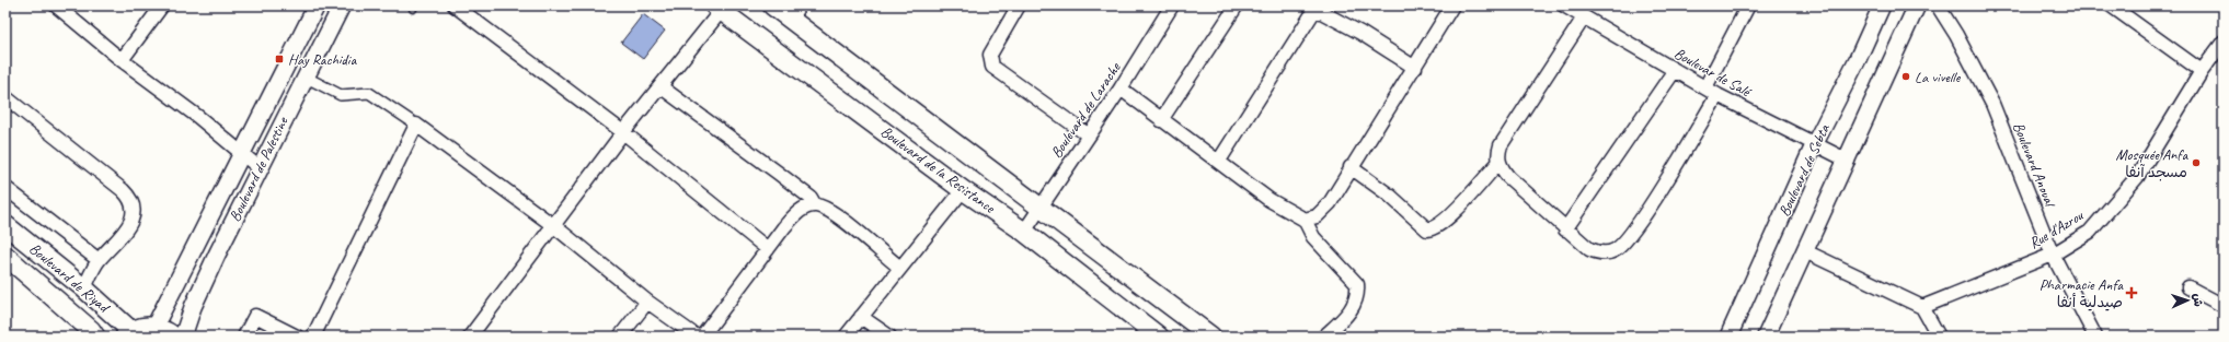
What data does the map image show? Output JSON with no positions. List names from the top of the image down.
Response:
{
  "streets": {
    "main road": ["Boulevard de la Resistance", "Boulevard de Riyad"],
    "street": [
      "Boulevar de Salé",
      "Boulevard de Larache",
      "Boulevard Anoual",
      "Boulevard de Palestine",
      "Boulevard de Sebta",
      "Rue d'Azrou"
    ]
  },
  "crossings": [
    ["Boulevar de Salé", "Boulevard de Sebta"],
    ["Boulevard de Larache", "Boulevard de la Resistance"],
    ["Boulevard Anoual", "Rue d'Azrou"]
  ],
  "places": {
    "transit": ["Hay Rachidia"],
    "other": ["La vivelle", "Mosquée Anfa مسجد آنفا"],
    "health": ["Pharmacie Anfa صيدلية أنفا"]
  },
  "north": "right"
}
